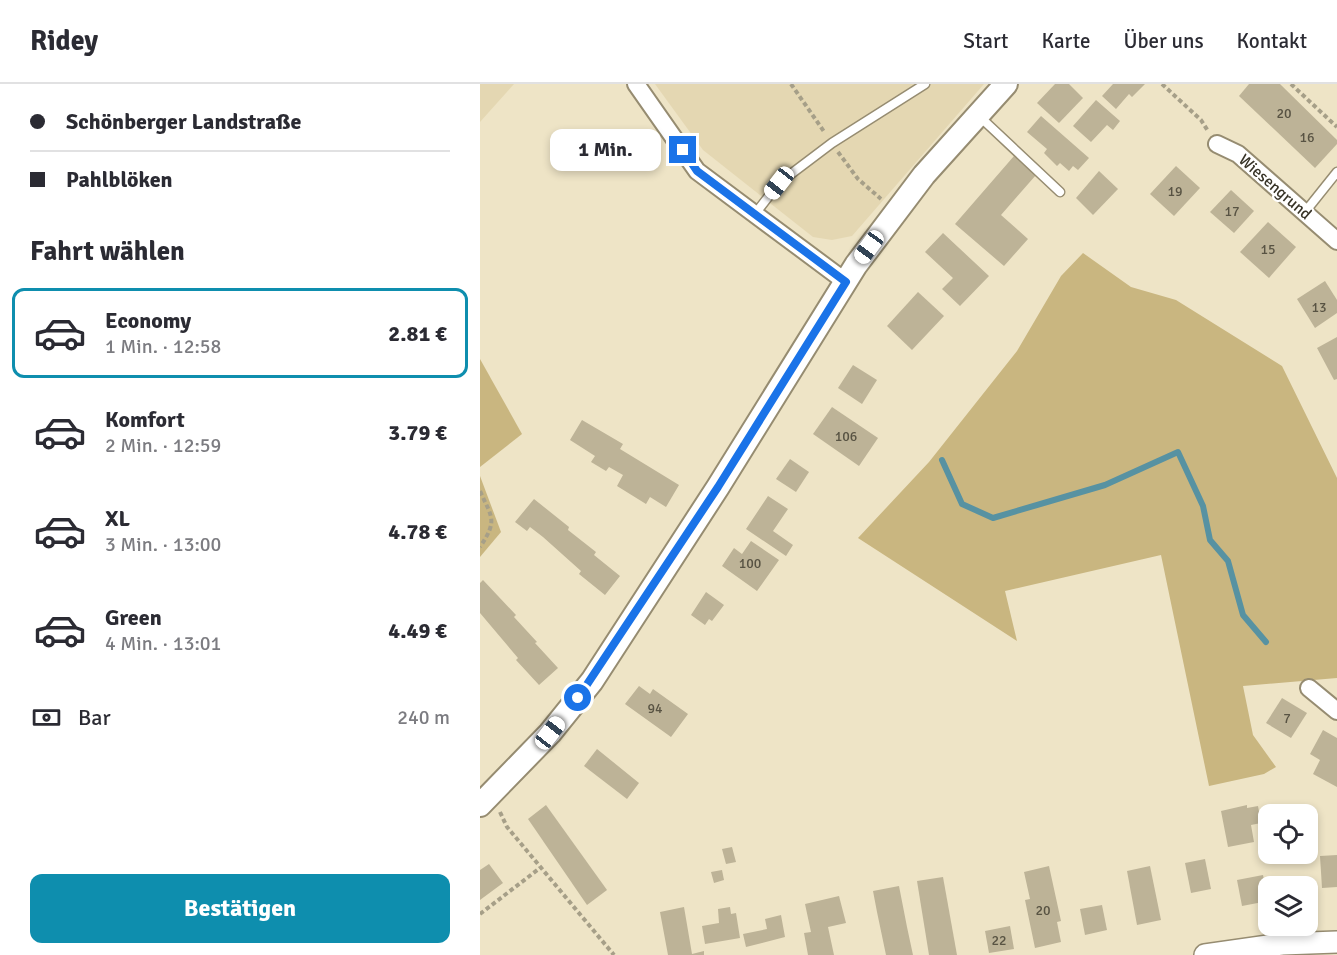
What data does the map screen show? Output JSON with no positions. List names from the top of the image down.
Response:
{
  "streets": {
    "street": ["Wiesengrund"]
  },
  "house_numbers": [
    "20",
    "16",
    "19",
    "17",
    "15",
    "13",
    "106",
    "100",
    "94",
    "7",
    "20",
    "22"
  ],
  "page": {
    "header": "Ridey",
    "nav": [
      "Start",
      "Karte",
      "Über uns",
      "Kontakt"
    ],
    "banner": ["Schönberger Landstraße", "Pahlblöken"],
    "bubble": "1 Min.",
    "heading": "Fahrt wählen",
    "list": [
      {
        "name": "Economy",
        "note": "1 Min. · 12:58",
        "value": "2.81 €"
      },
      {
        "name": "Komfort",
        "note": "2 Min. · 12:59",
        "value": "3.79 €"
      },
      {
        "name": "XL",
        "note": "3 Min. · 13:00",
        "value": "4.78 €"
      },
      {
        "name": "Green",
        "note": "4 Min. · 13:01",
        "value": "4.49 €"
      }
    ],
    "pay": ["Bar", "240 m"],
    "buttons": "Bestätigen"
  }
}
